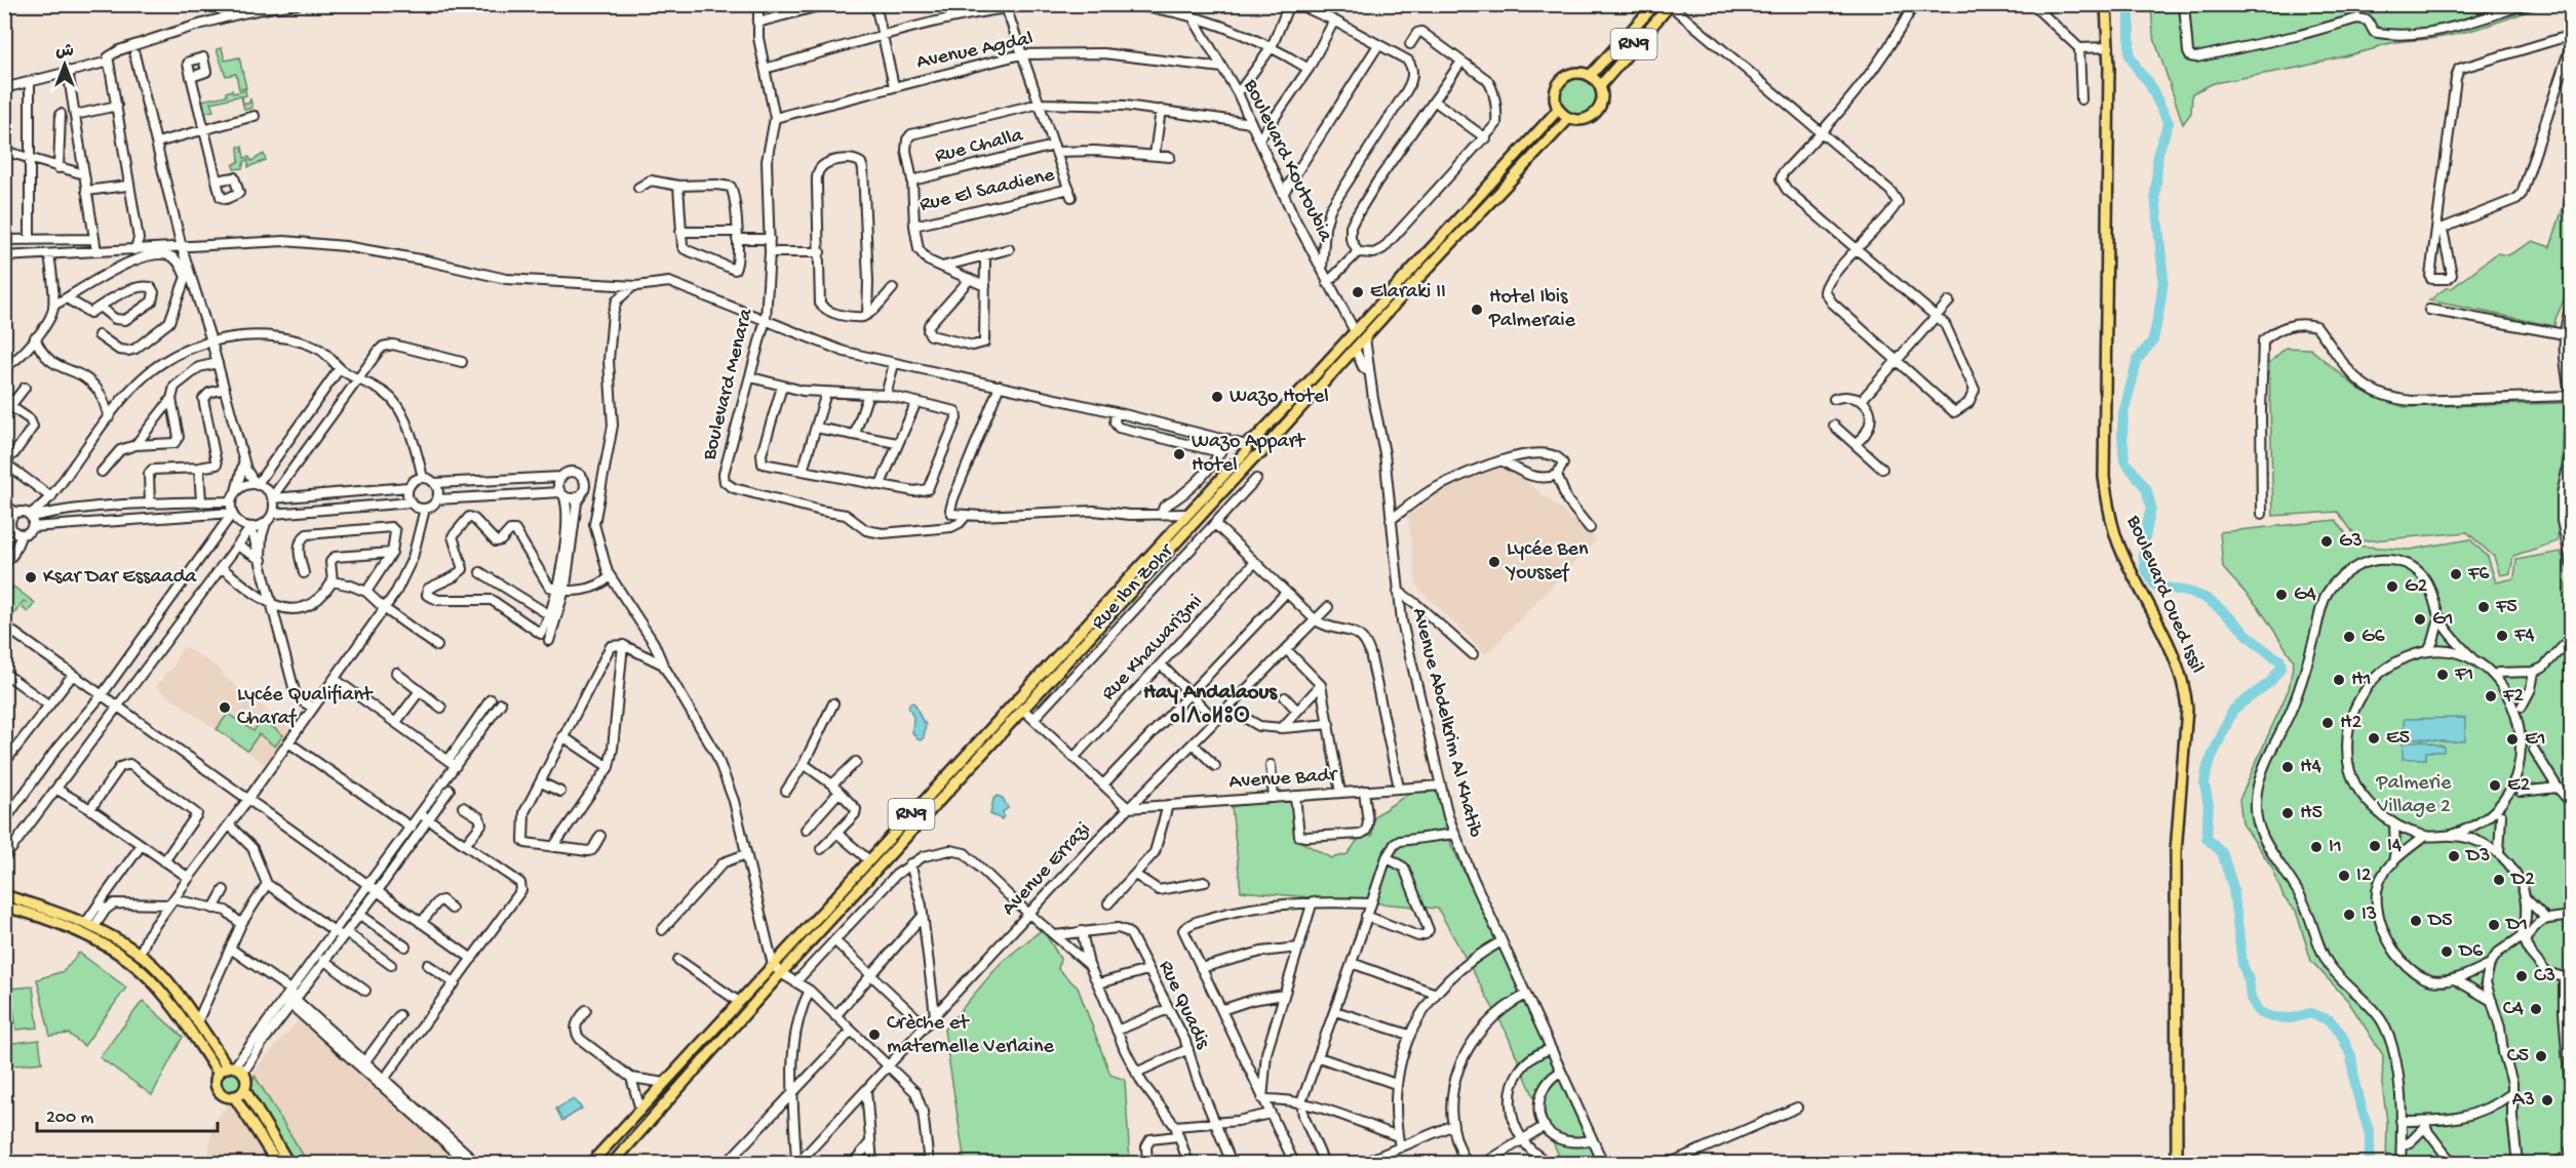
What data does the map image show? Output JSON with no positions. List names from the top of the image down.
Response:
{
  "streets": {
    "main road": ["RN9", "Boulevard Oued Issil"],
    "street": [
      "Avenue Agdal",
      "Rue Challa",
      "Boulevard Koutoubia",
      "Rue El Saadiene",
      "Boulevard Menara",
      "Rue Ibn Zohr",
      "Rue Khawarizmi",
      "Avenue Abdelkrim Al Khatib",
      "Avenue Badr",
      "Avenue Errazi",
      "Rue Quadis"
    ]
  },
  "crossings": [
    ["RN9", "Boulevard Koutoubia"],
    ["Avenue Agdal", "Boulevard Koutoubia"],
    ["Avenue Agdal", "Boulevard Menara"],
    ["Rue Challa", "Rue El Saadiene"],
    ["Avenue Abdelkrim Al Khatib", "Avenue Badr"],
    ["Avenue Badr", "Avenue Errazi"]
  ],
  "districts": ["Hay Andalaous ⴰⵏⴷⴰⵍⵓⵙ"],
  "parks": ["Palmerie Village 2"],
  "places": [
    "Elaraki II",
    "Hotel Ibis Palmeraie",
    "Wazo Hotel",
    "Wazo Appart Hotel",
    "G3",
    "Lycée Ben Youssef",
    "F6",
    "Ksar Dar Essaada",
    "G2",
    "G4",
    "F5",
    "G1",
    "F4",
    "G6",
    "F1",
    "H1",
    "F2",
    "Lycée Qualifiant Charaf",
    "H2",
    "E5",
    "E1",
    "H4",
    "E2",
    "H5",
    "I4",
    "I1",
    "D3",
    "I2",
    "D2",
    "I3",
    "D5",
    "D1",
    "D6",
    "C3",
    "C4",
    "Crèche et maternelle Verlaine",
    "C5",
    "A3"
  ],
  "scale_bar": "200 m",
  "north": "top"
}
